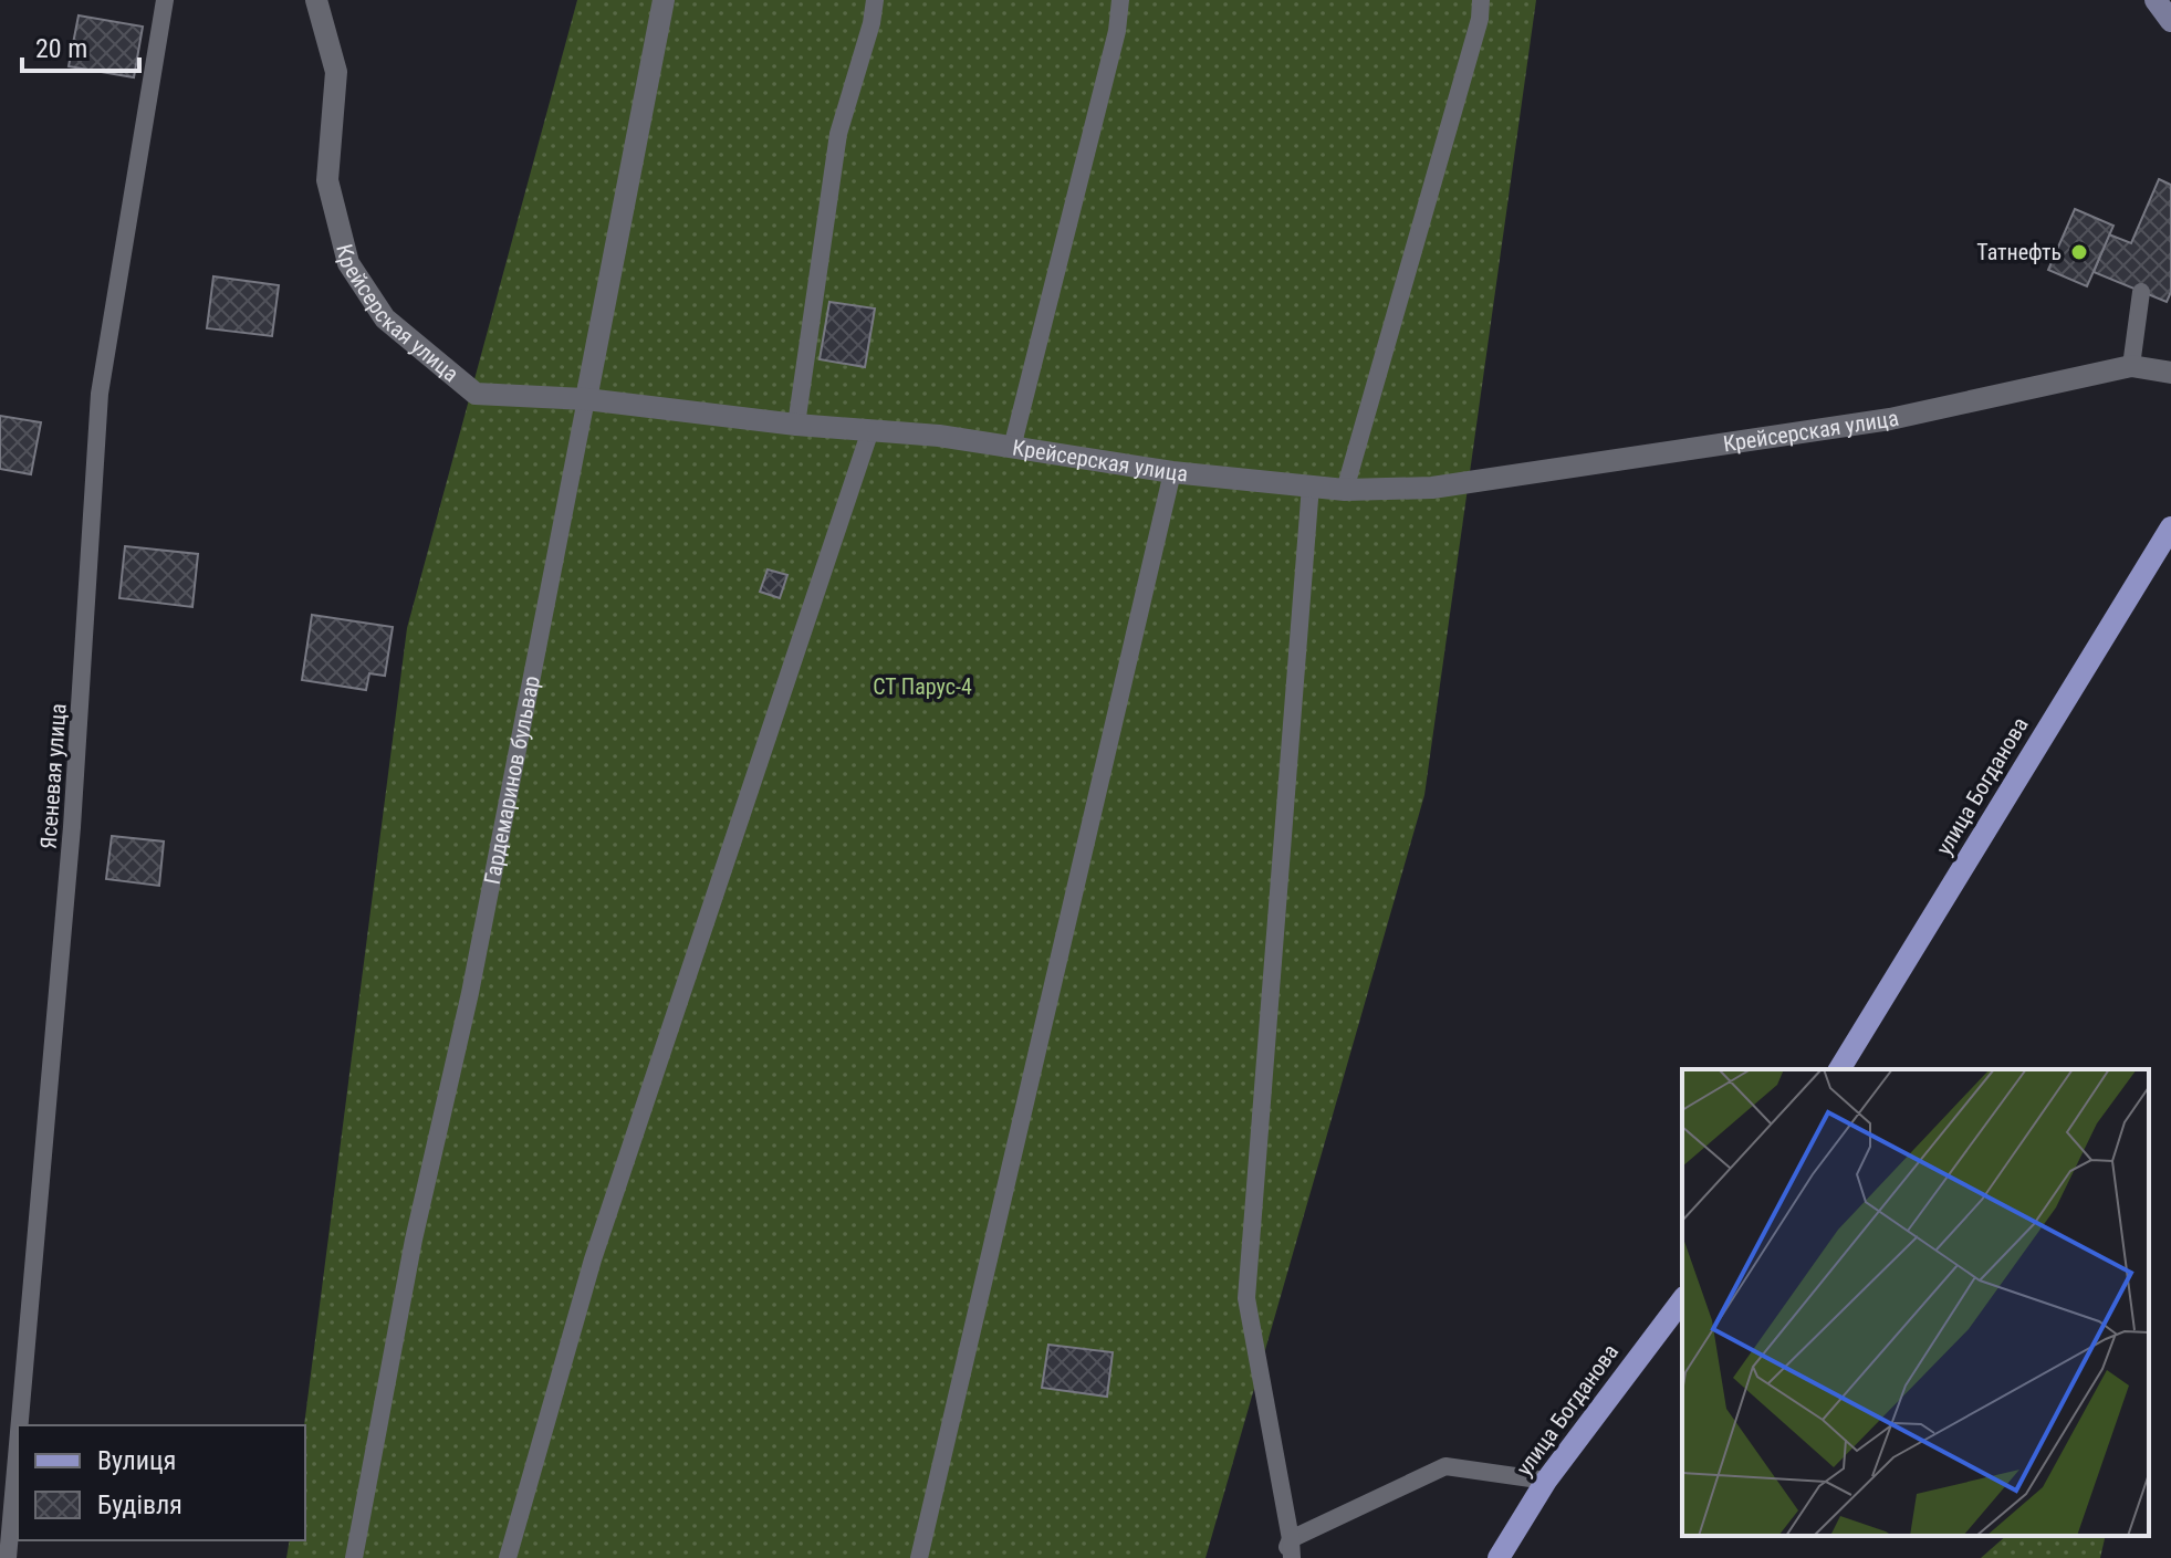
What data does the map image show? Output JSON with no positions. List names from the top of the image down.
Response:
{
  "streets": {
    "main road": ["улица Богданова"],
    "street": ["Крейсерская улица", "Гардемаринов бульвар"],
    "lane": ["Ясеневая улица"]
  },
  "crossings": [
    ["Крейсерская улица", "Гардемаринов бульвар"]
  ],
  "parks": ["СТ Парус-4"],
  "places": ["Татнефть"],
  "legend": ["Вулиця", "Будівля"],
  "scale_bar": "20 m"
}
